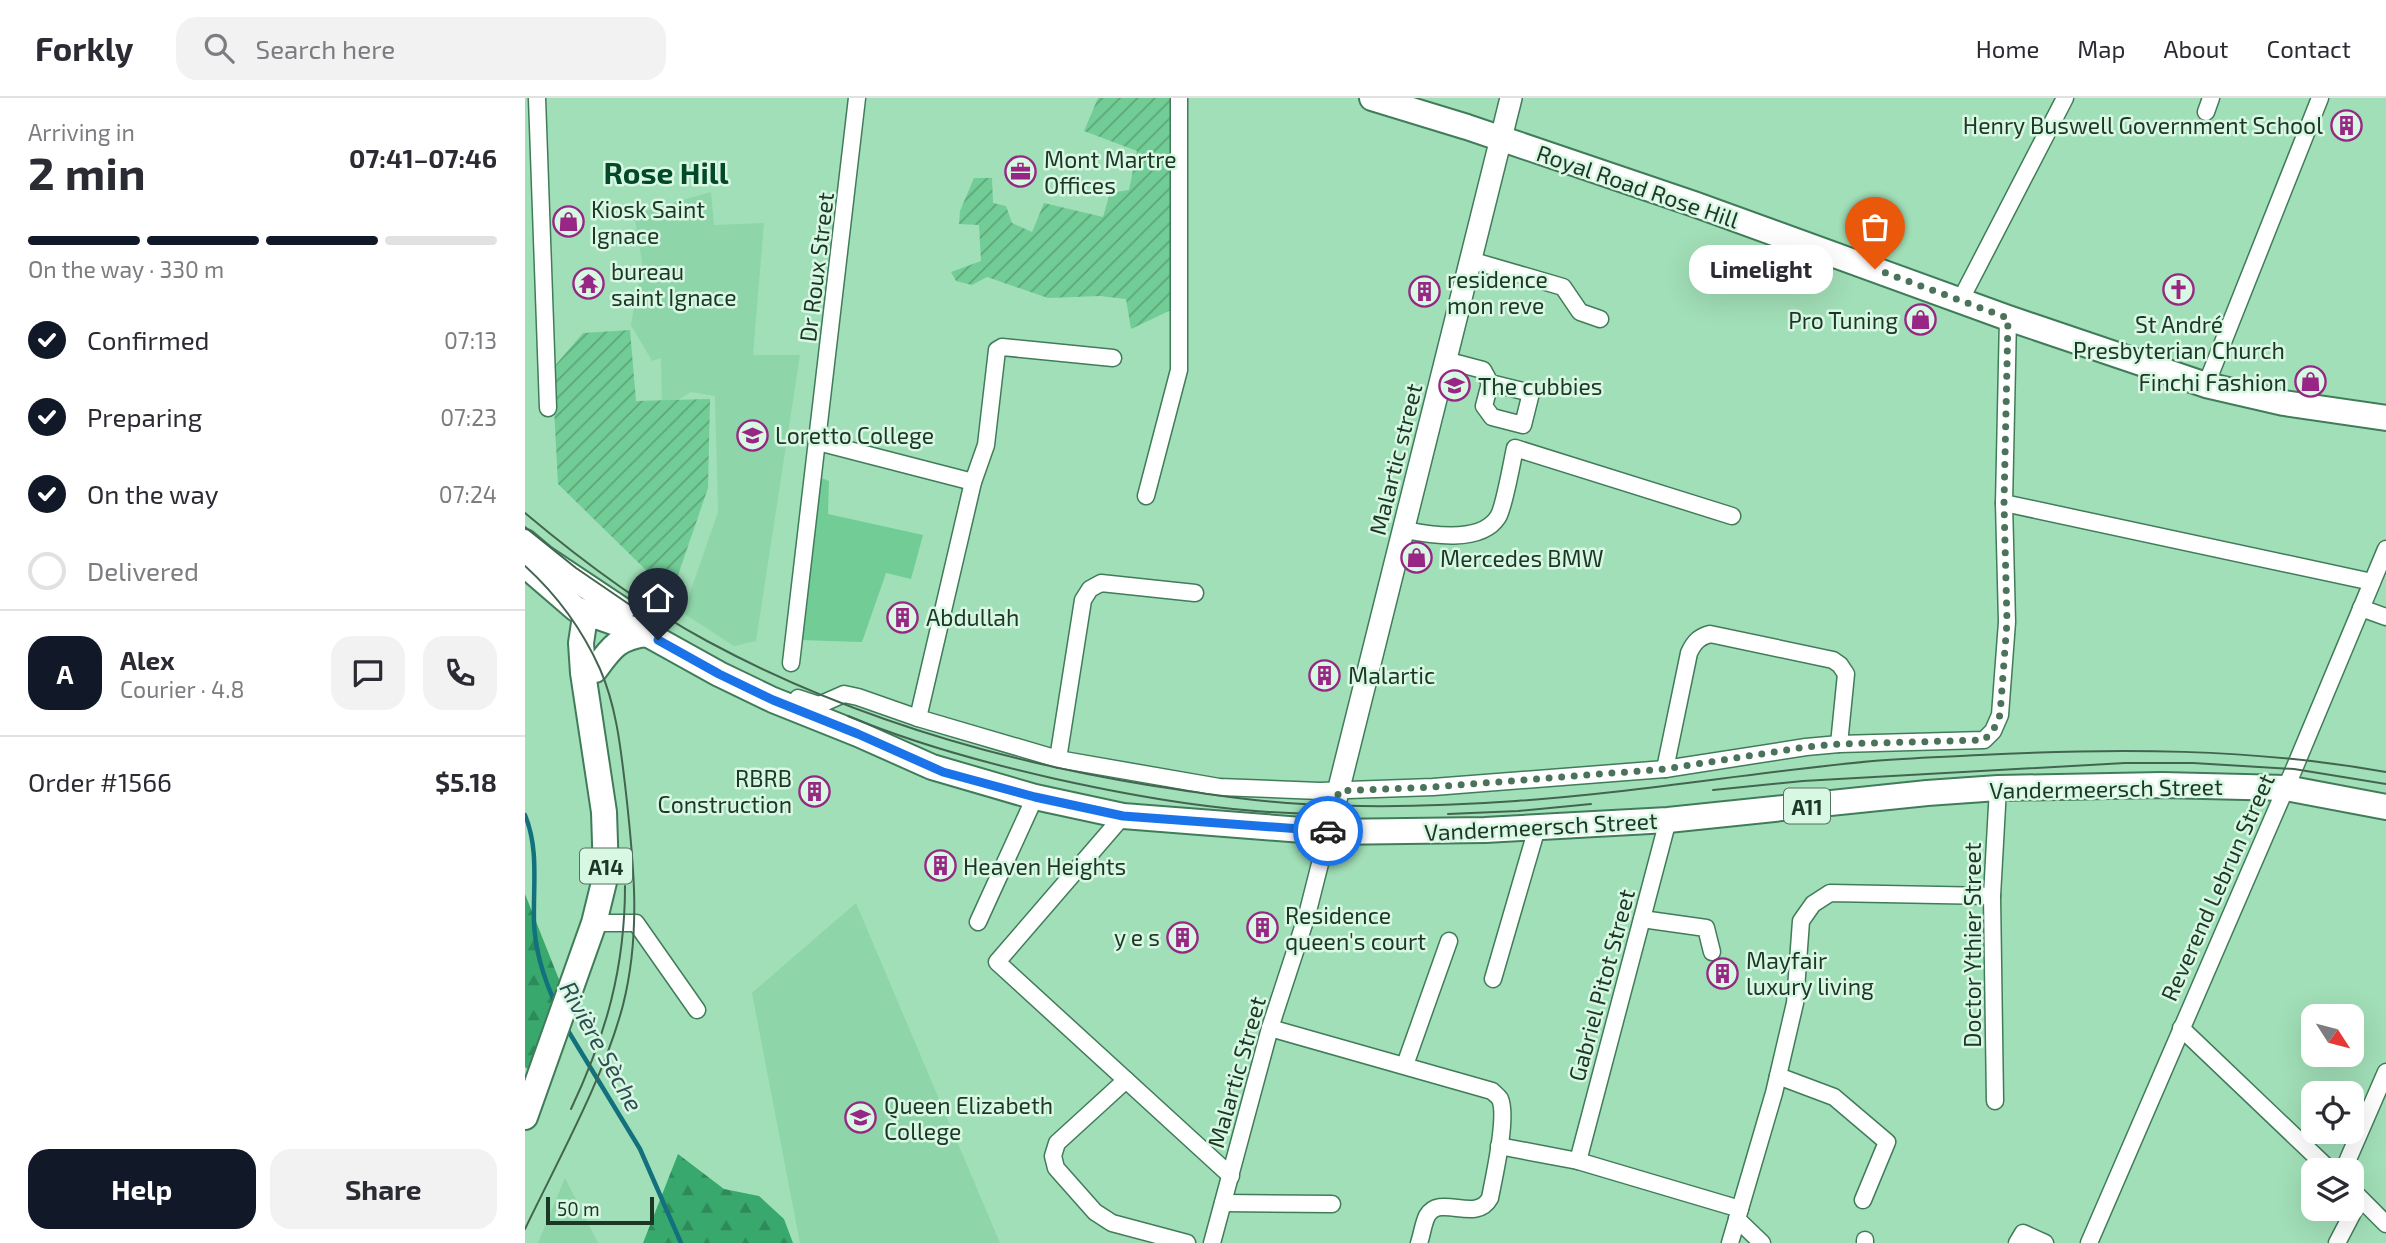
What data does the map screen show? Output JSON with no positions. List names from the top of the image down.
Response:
{
  "streets": {
    "main road": [
      "Royal Road Rose Hill",
      "Vandermeersch Street",
      "A11",
      "A14"
    ],
    "street": [
      "Dr Roux Street",
      "Malartic street",
      "Reverend Lebrun Street",
      "Doctor Ythier Street",
      "Gabriel Pitot Street",
      "Malartic Street"
    ]
  },
  "crossings": [
    ["Royal Road Rose Hill", "Malartic street"],
    ["Malartic street", "Vandermeersch Street"],
    ["Malartic street", "Malartic Street"],
    ["Vandermeersch Street", "A14"],
    ["Vandermeersch Street", "Reverend Lebrun Street"],
    ["Vandermeersch Street", "Doctor Ythier Street"],
    ["Vandermeersch Street", "Gabriel Pitot Street"],
    ["Vandermeersch Street", "Malartic Street"]
  ],
  "districts": ["Rose Hill"],
  "water": ["Rivière Sèche"],
  "places": {
    "building": [
      "Henry Buswell Government School",
      "residence mon reve",
      "Abdullah",
      "Malartic",
      "RBRB Construction",
      "Heaven Heights",
      "Residence queen's court",
      "y e s",
      "Mayfair luxury living"
    ],
    "office": ["Mont Martre Offices"],
    "shop": [
      "Kiosk Saint Ignace",
      "Pro Tuning",
      "Finchi Fashion",
      "Mercedes BMW"
    ],
    "other": ["Limelight"],
    "temple": ["bureau saint Ignace"],
    "church": ["St André Presbyterian Church"],
    "school or university": ["The cubbies", "Loretto College", "Queen Elizabeth College"]
  },
  "scale_bar": "50 m",
  "north": "bottom right",
  "page": {
    "header": "Forkly",
    "search": "Search here",
    "nav": [
      "Home",
      "Map",
      "About",
      "Contact"
    ],
    "heading": ["2 min", "Arriving in", "07:41–07:46"],
    "panel": [
      "Alex",
      "Courier · 4.8",
      "Order #1566",
      "$5.18"
    ],
    "bar": "On the way · 330 m",
    "bubble": "Limelight",
    "list": [
      ["Confirmed", "07:13"],
      ["Preparing", "07:23"],
      ["On the way", "07:24"],
      "Delivered"
    ],
    "round": "A",
    "buttons": ["Help", "Share"],
    "scale": "50 m"
  }
}
